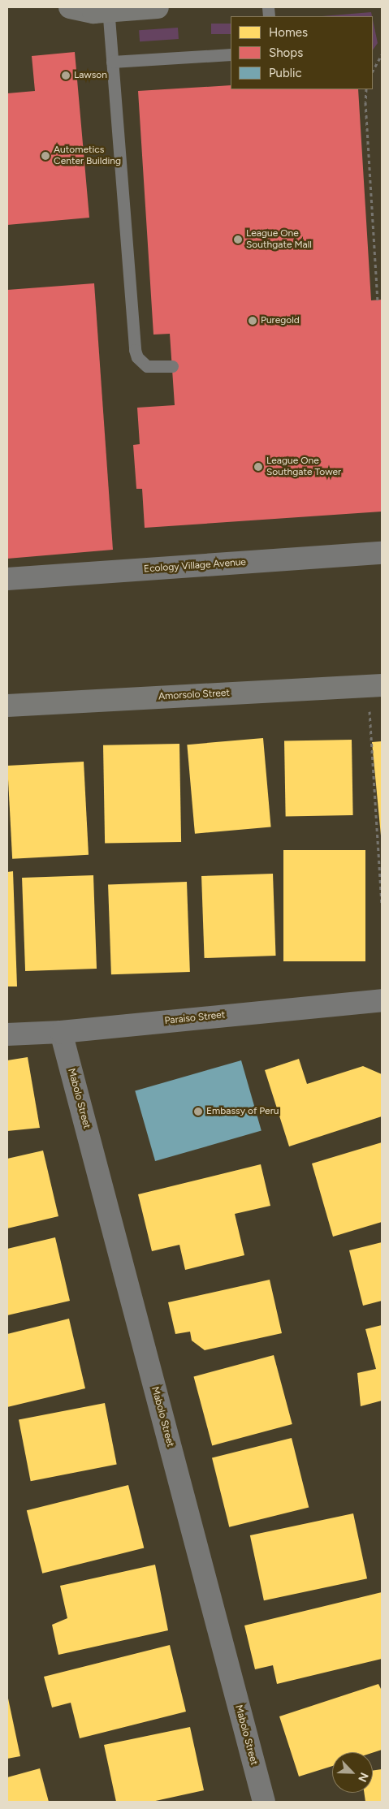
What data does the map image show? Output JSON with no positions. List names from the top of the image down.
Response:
{
  "streets": {
    "street": [
      "Ecology Village Avenue",
      "Amorsolo Street",
      "Paraiso Street",
      "Mabolo Street"
    ]
  },
  "crossings": [
    ["Paraiso Street", "Mabolo Street"]
  ],
  "places": [
    "Lawson",
    "Autometics Center Building",
    "League One Southgate Mall",
    "Puregold",
    "League One Southgate Tower",
    "Embassy of Peru"
  ],
  "legend": ["Homes", "Shops", "Public"],
  "north": "bottom right"
}
